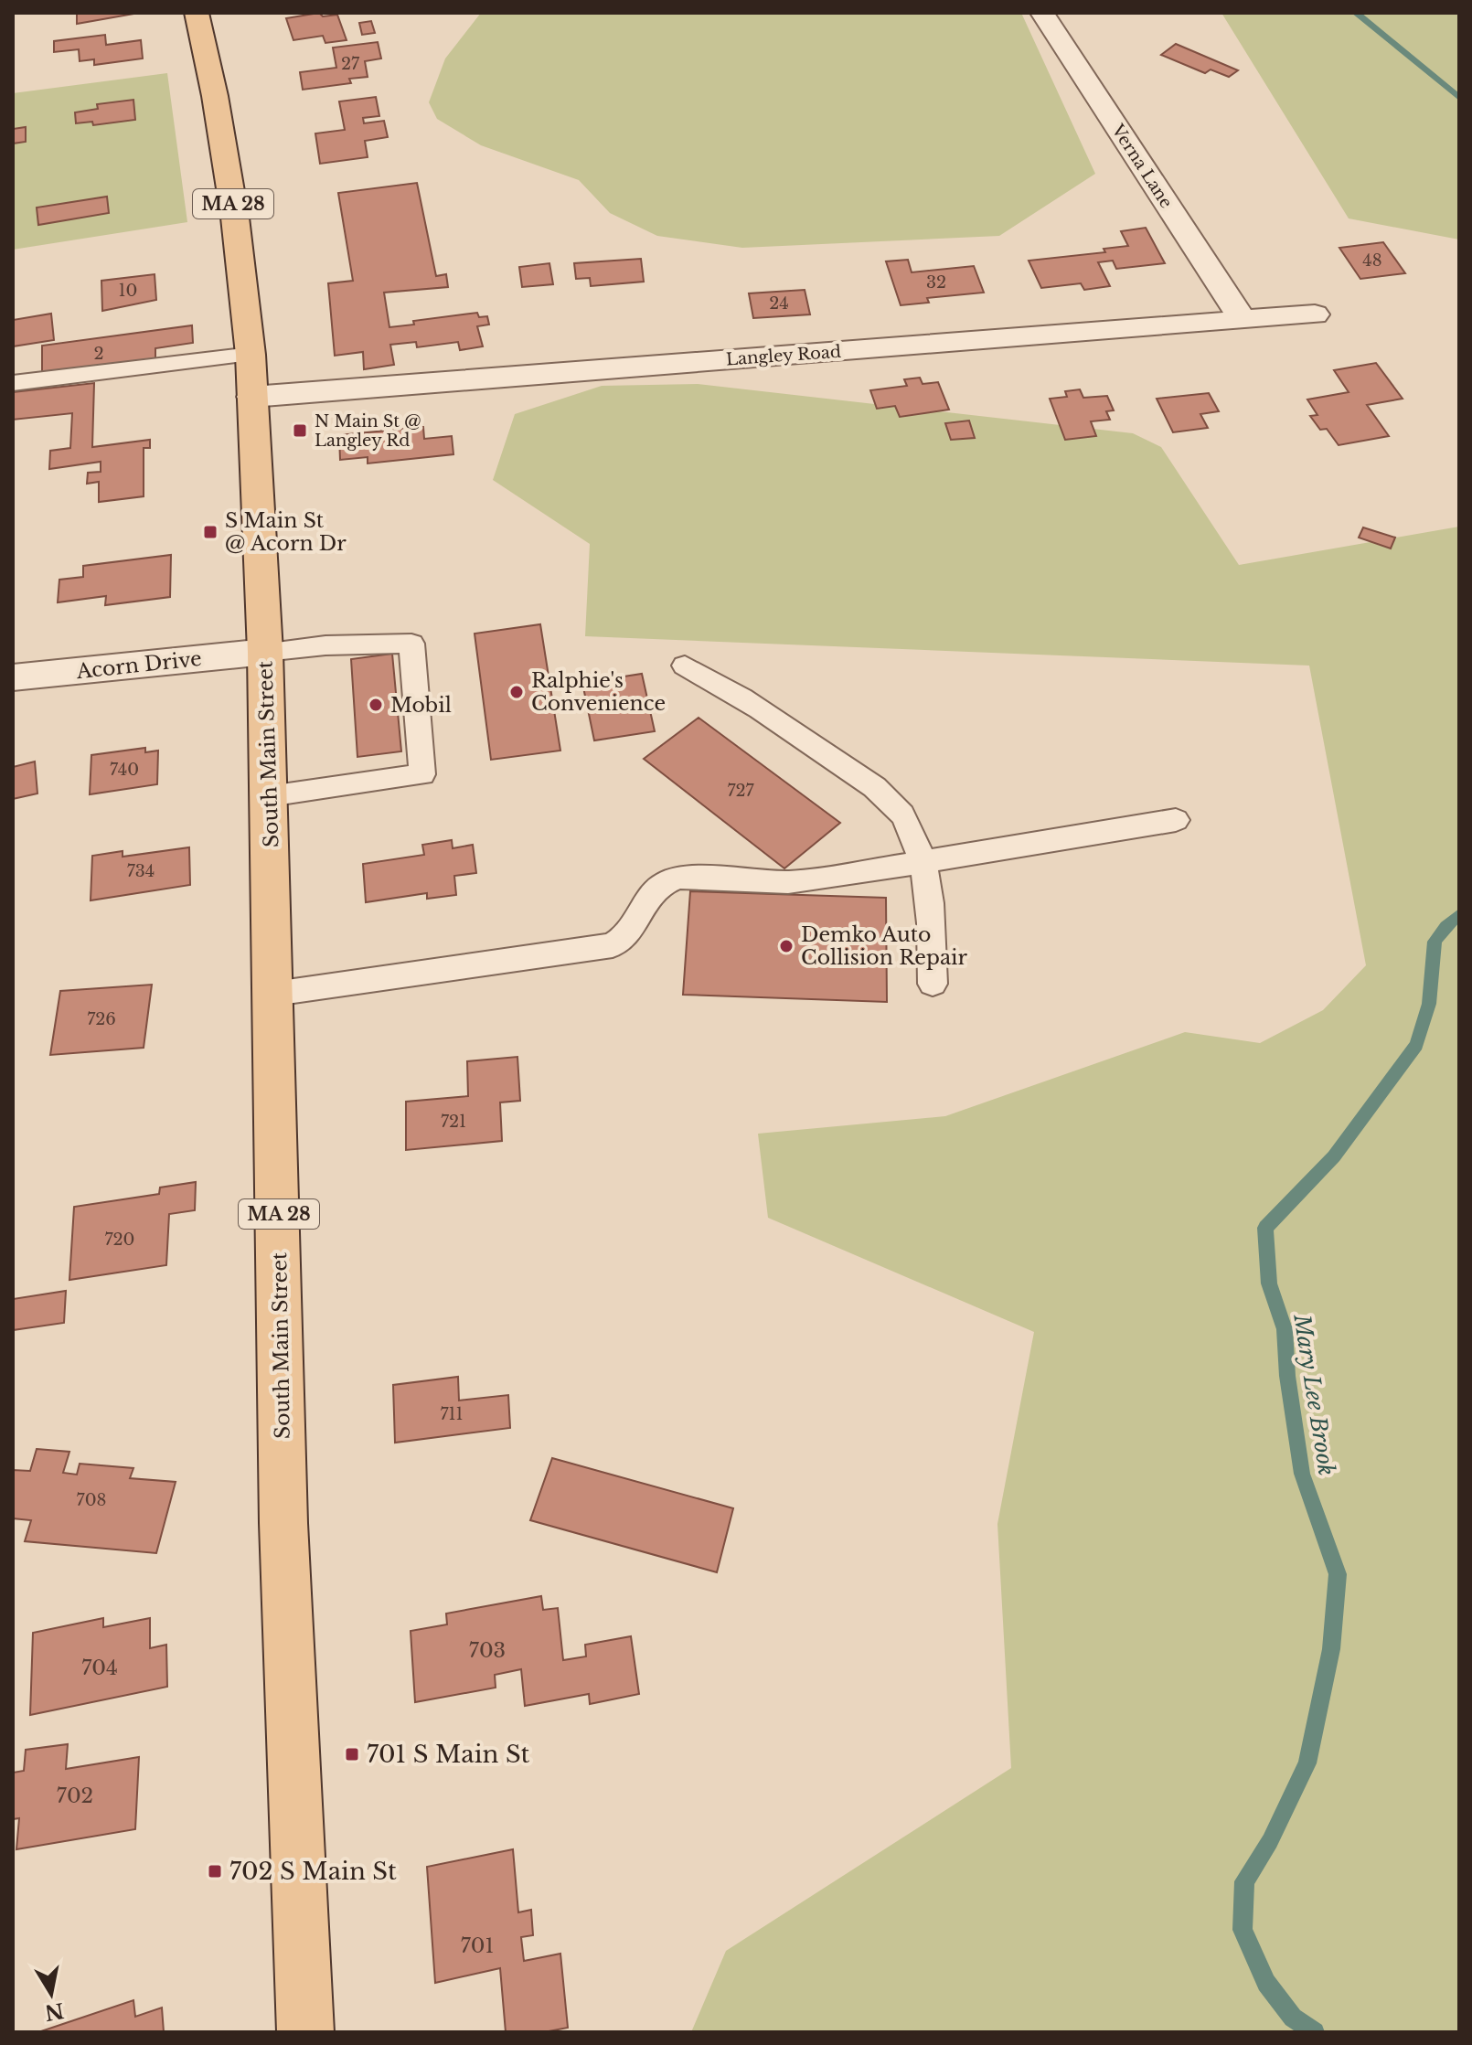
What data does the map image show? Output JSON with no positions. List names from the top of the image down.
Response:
{
  "streets": {
    "main road": ["MA 28", "South Main Street"],
    "street": ["Verna Lane", "Langley Road", "Acorn Drive"]
  },
  "crossings": [
    ["Verna Lane", "Langley Road"],
    ["MA 28", "Langley Road"],
    ["MA 28", "South Main Street"],
    ["Langley Road", "South Main Street"],
    ["Acorn Drive", "South Main Street"]
  ],
  "water": ["Mary Lee Brook"],
  "places": {
    "transit": [
      "N Main St @ Langley Rd",
      "S Main St @ Acorn Dr",
      "701 S Main St",
      "702 S Main St"
    ],
    "other": ["Ralphie's Convenience", "Mobil", "Demko Auto Collision Repair"]
  },
  "house_numbers": [
    "27",
    "48",
    "32",
    "10",
    "24",
    "2",
    "740",
    "727",
    "734",
    "726",
    "721",
    "720",
    "711",
    "708",
    "703",
    "704",
    "702",
    "701"
  ],
  "north": "bottom"
}
